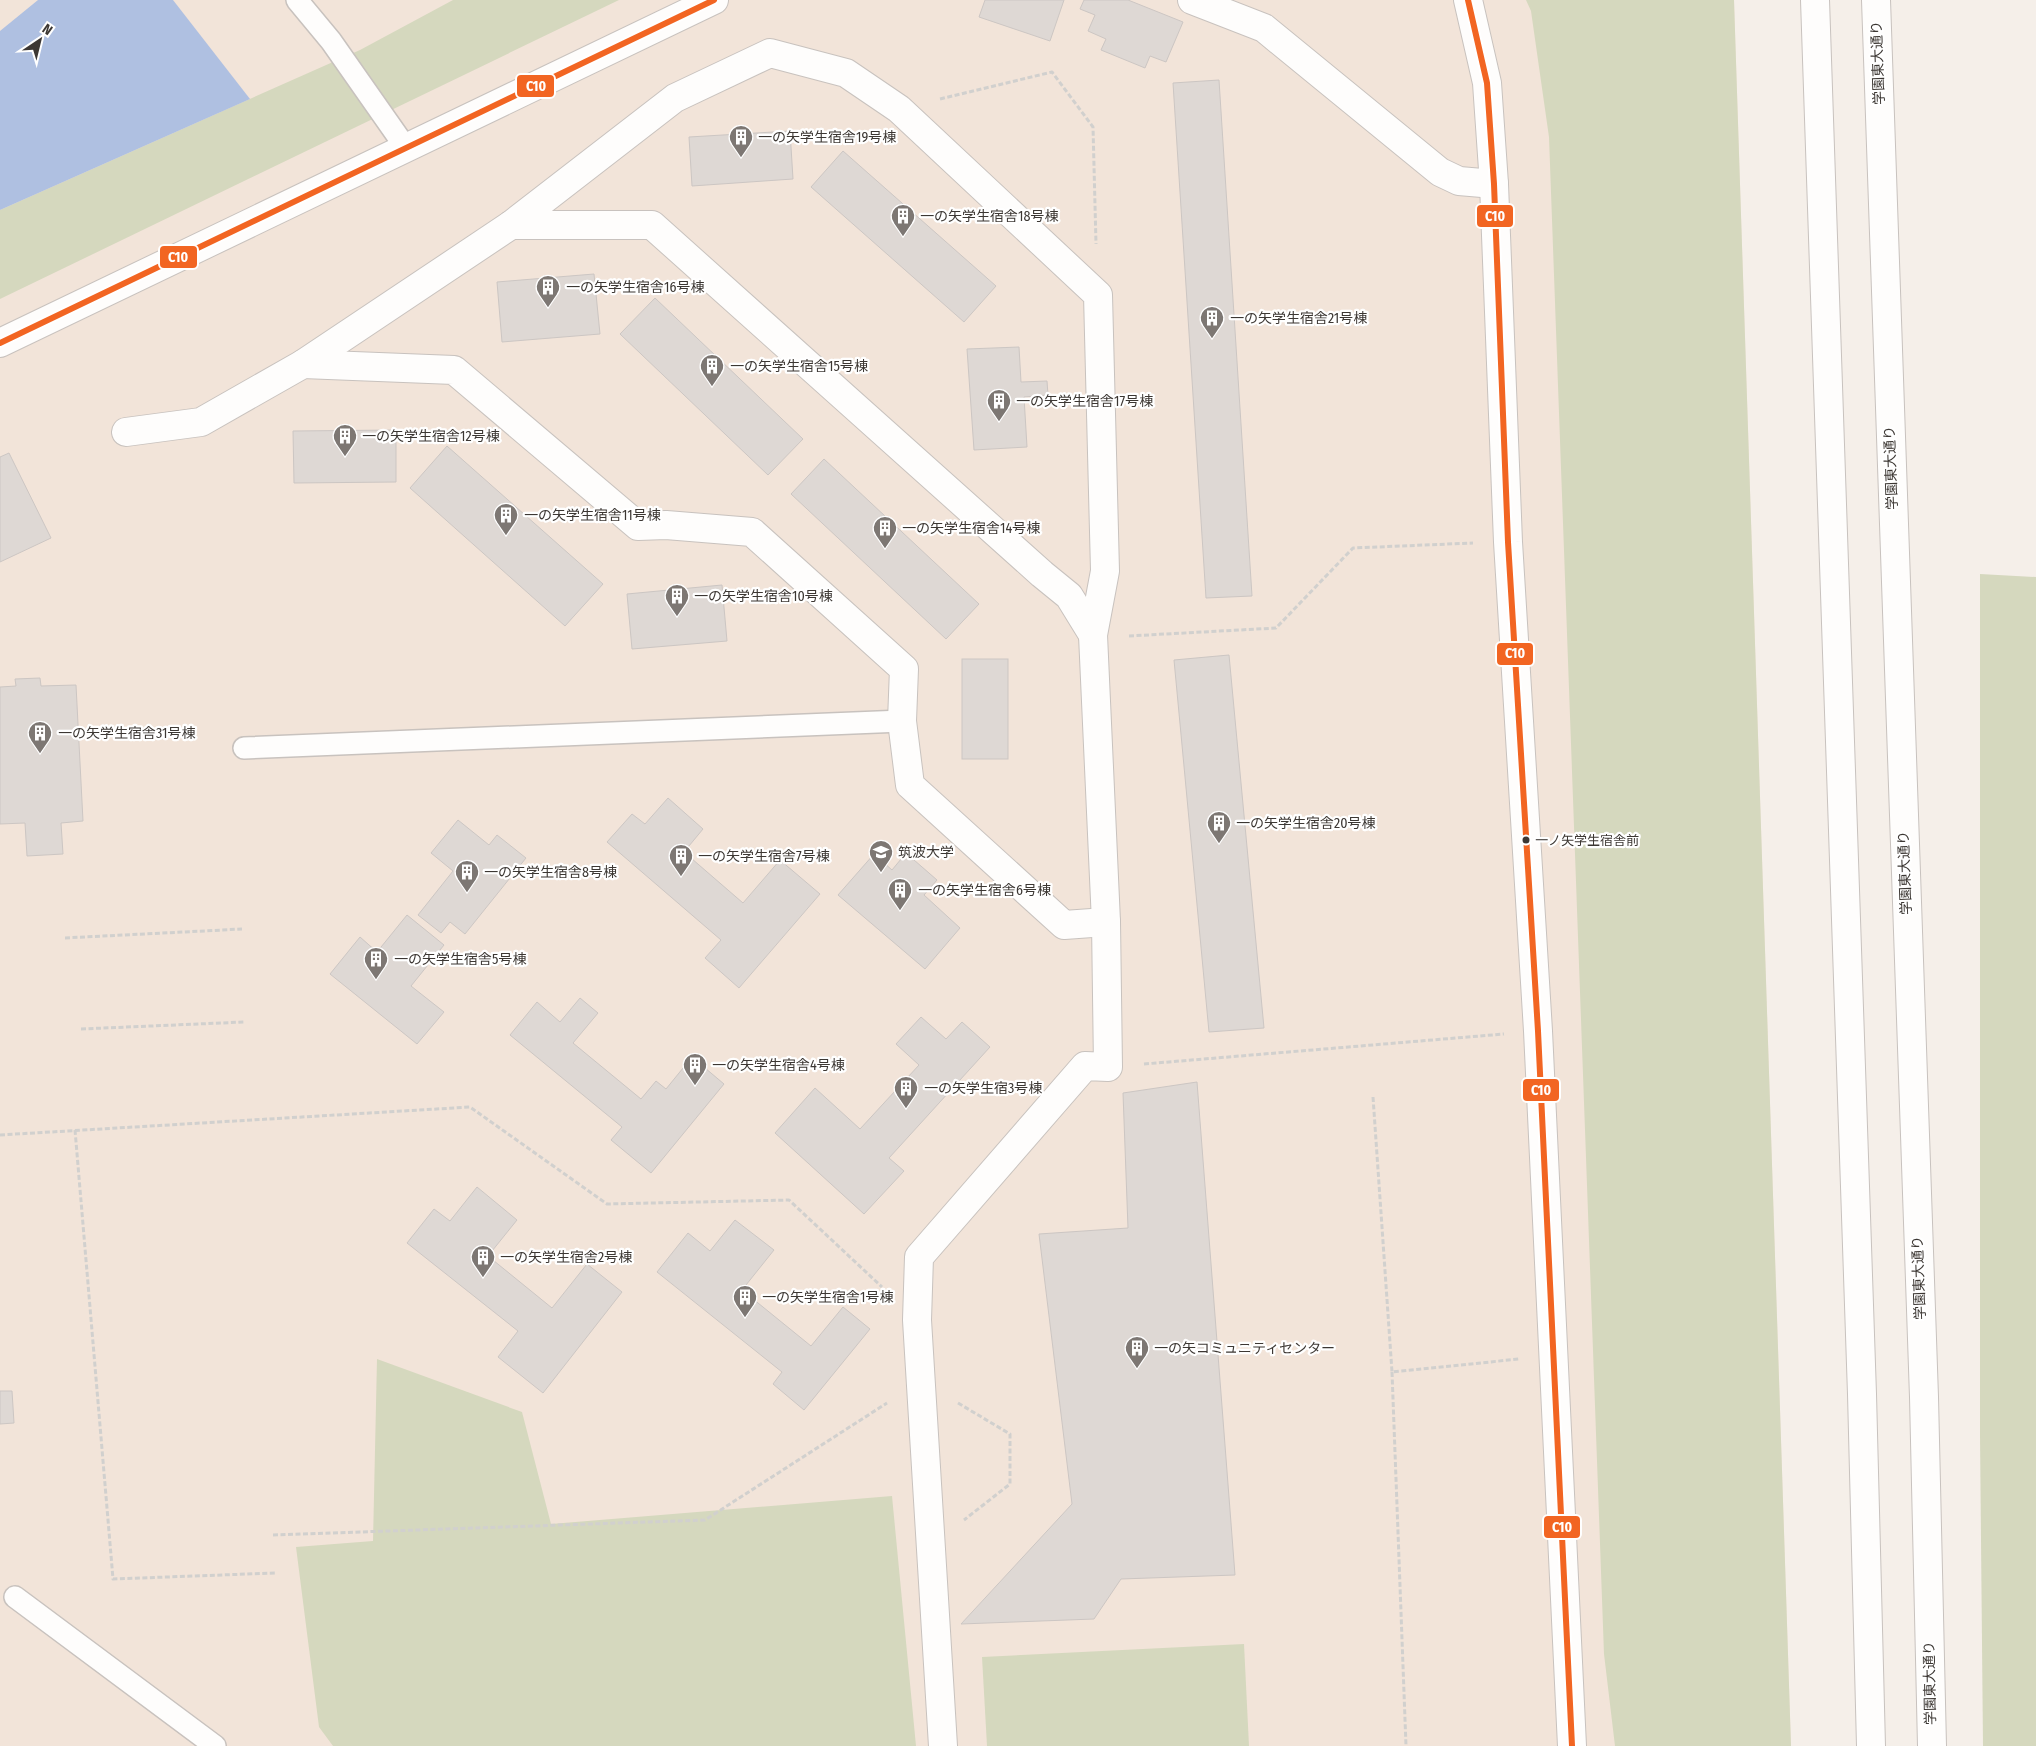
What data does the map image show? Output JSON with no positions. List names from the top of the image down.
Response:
{
  "streets": {
    "street": ["学園東大通り"]
  },
  "places": {
    "building": [
      "一の矢学生宿舎19号棟",
      "一の矢学生宿舎18号棟",
      "一の矢学生宿舎16号棟",
      "一の矢学生宿舎21号棟",
      "一の矢学生宿舎15号棟",
      "一の矢学生宿舎17号棟",
      "一の矢学生宿舎12号棟",
      "一の矢学生宿舎11号棟",
      "一の矢学生宿舎14号棟",
      "一の矢学生宿舎10号棟",
      "一の矢学生宿舎31号棟",
      "一の矢学生宿舎20号棟",
      "一の矢学生宿舎7号棟",
      "一の矢学生宿舎8号棟",
      "一の矢学生宿舎6号棟",
      "一の矢学生宿舎5号棟",
      "一の矢学生宿舎4号棟",
      "一の矢学生宿3号棟",
      "一の矢学生宿舎2号棟",
      "一の矢学生宿舎1号棟",
      "一の矢コミュニティセンター"
    ],
    "other": ["一ノ矢学生宿舎前"],
    "school or university": ["筑波大学"]
  },
  "lines": ["transit line C10"],
  "north": "top right"
}
